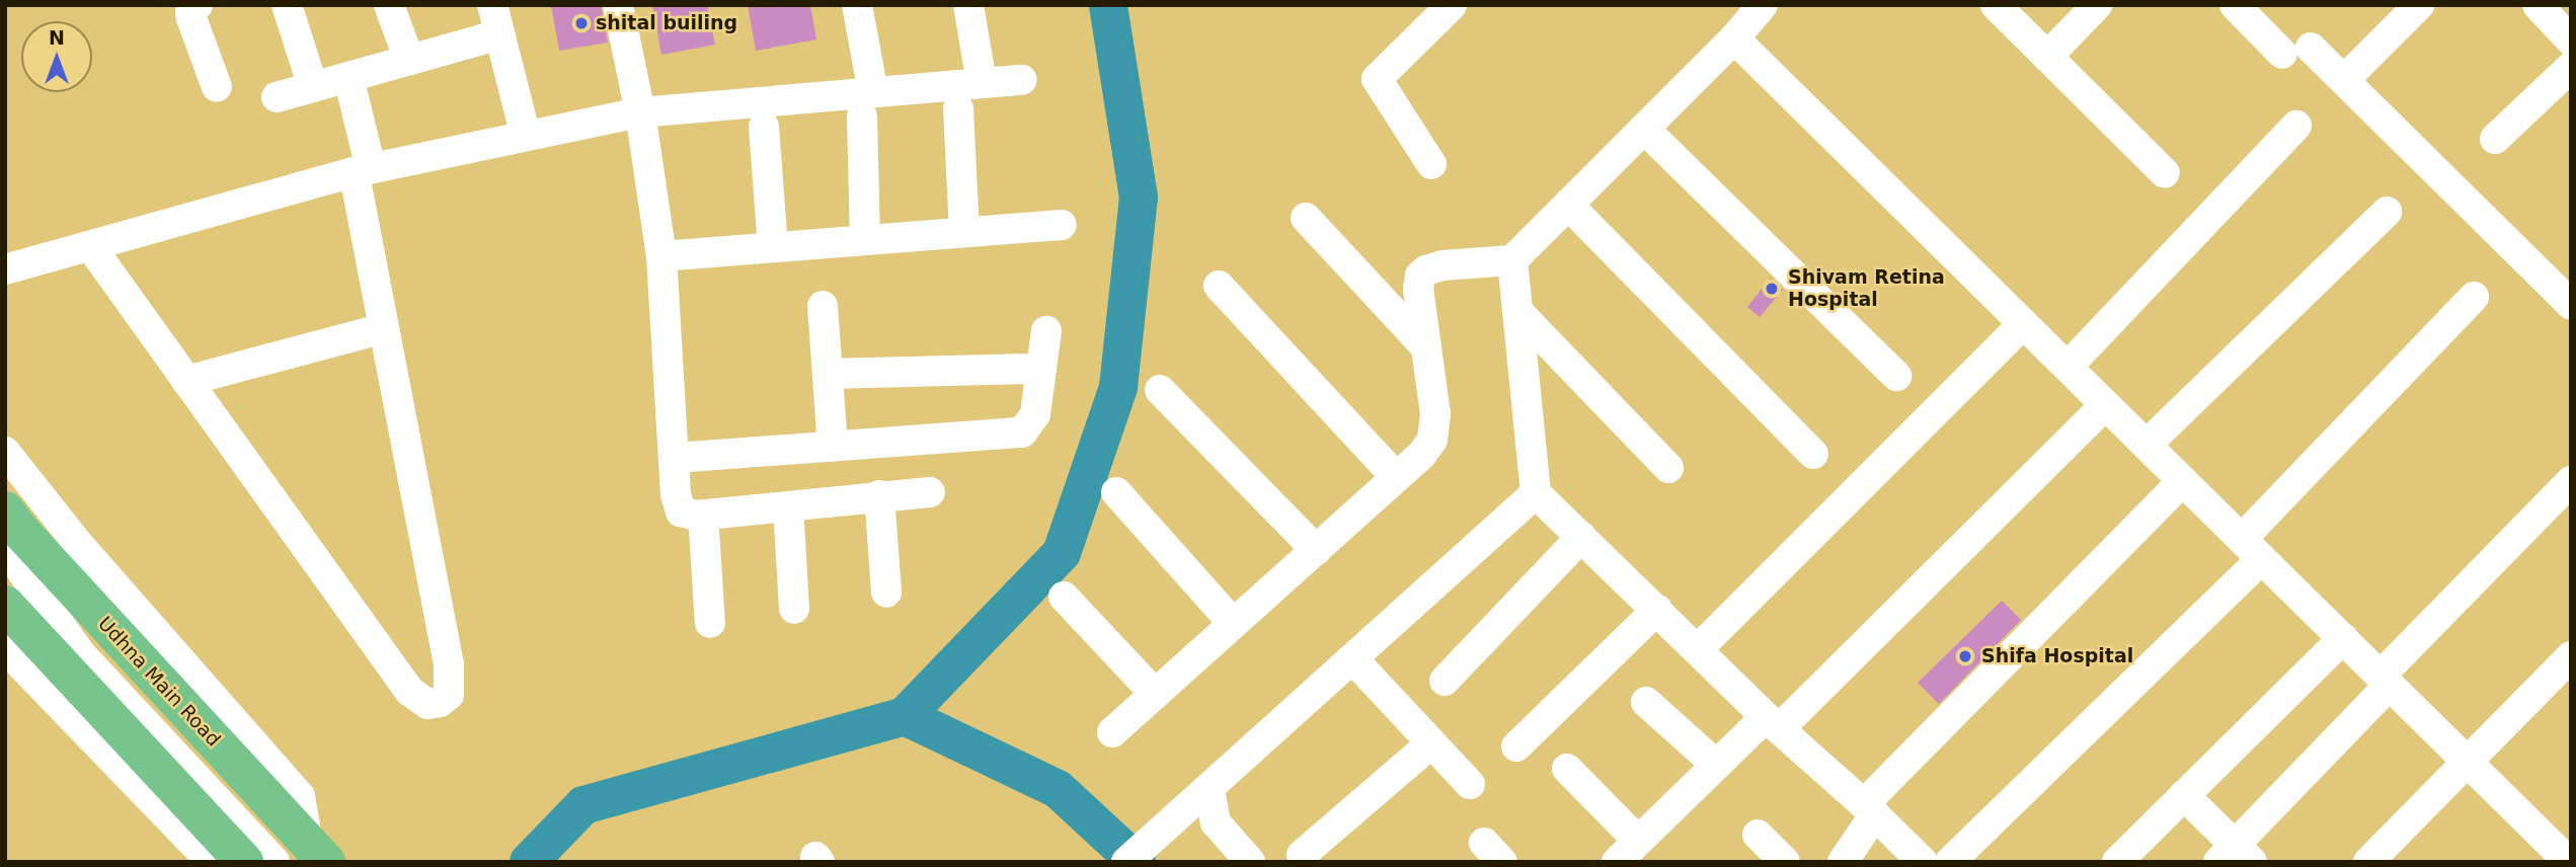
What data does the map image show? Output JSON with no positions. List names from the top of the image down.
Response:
{
  "streets": {
    "highway": ["Udhna Main Road"]
  },
  "places": ["shital builing", "Shivam Retina Hospital", "Shifa Hospital"],
  "north": "top"
}
